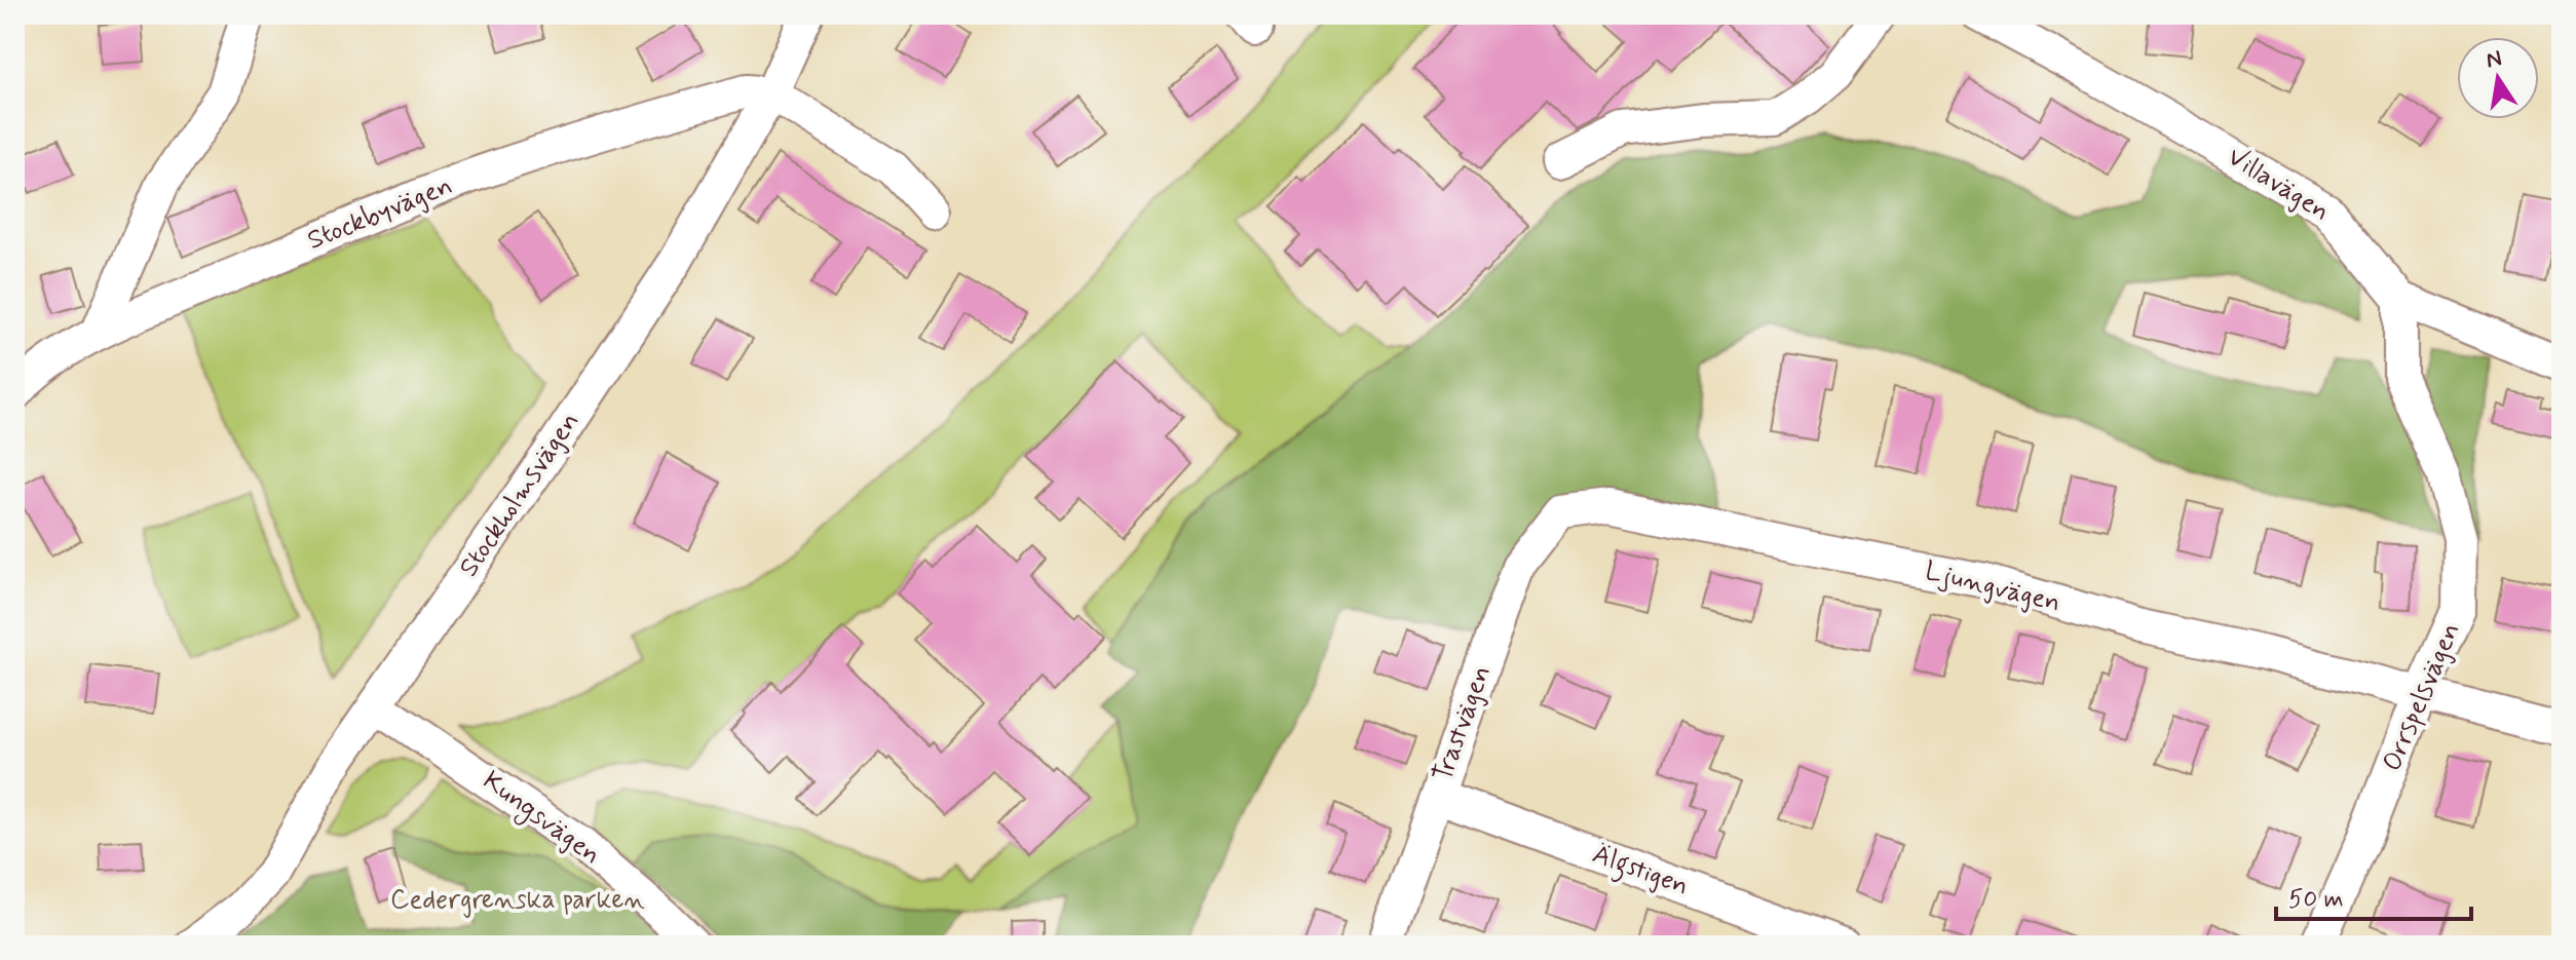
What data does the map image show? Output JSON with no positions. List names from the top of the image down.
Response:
{
  "streets": {
    "street": [
      "Villavägen",
      "Stockbyvägen",
      "Stockholmsvägen",
      "Ljungvägen",
      "Orrspelsvägen",
      "Trastvägen",
      "Kungsvägen",
      "Älgstigen"
    ]
  },
  "crossings": [
    ["Villavägen", "Orrspelsvägen"],
    ["Stockbyvägen", "Stockholmsvägen"],
    ["Stockholmsvägen", "Kungsvägen"],
    ["Ljungvägen", "Orrspelsvägen"],
    ["Ljungvägen", "Trastvägen"],
    ["Trastvägen", "Älgstigen"]
  ],
  "parks": ["Cedergrenska parken"],
  "scale_bar": "50 m",
  "north": "top"
}
